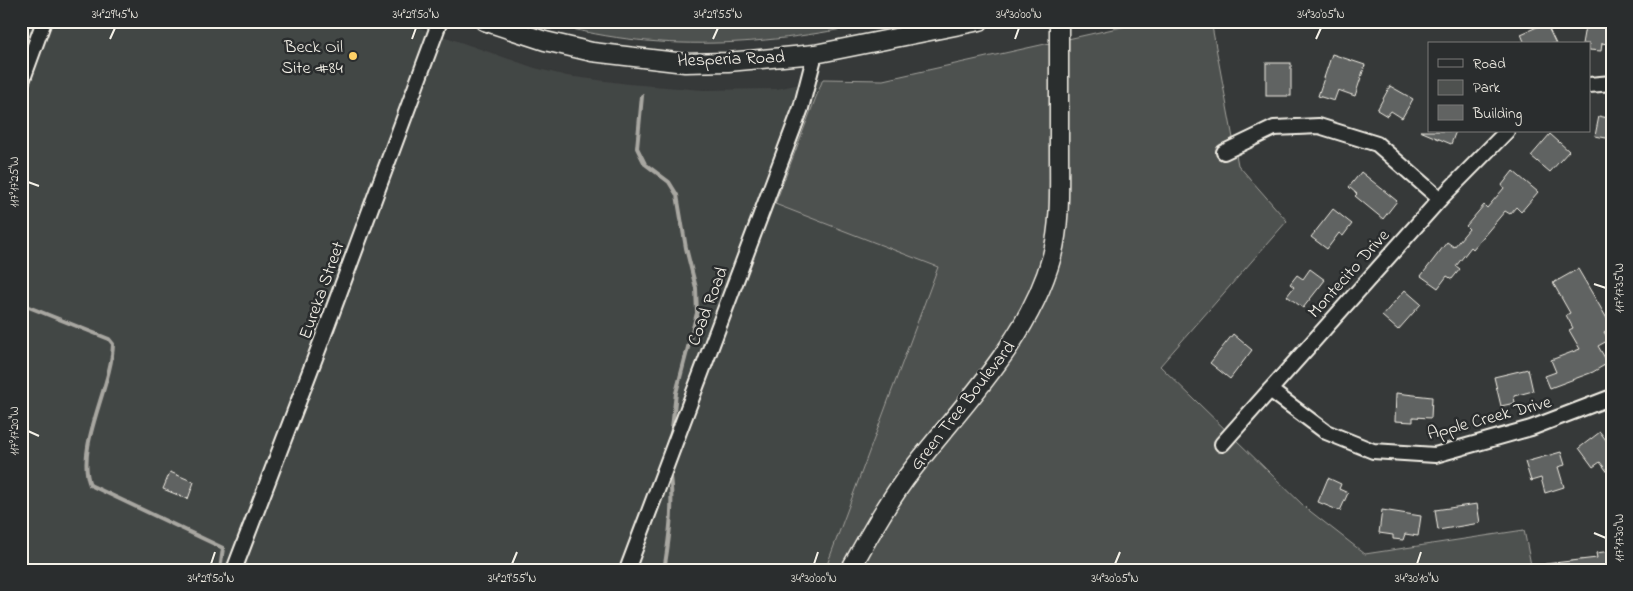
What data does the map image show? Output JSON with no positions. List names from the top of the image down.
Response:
{
  "streets": {
    "main road": ["Hesperia Road", "Green Tree Boulevard"],
    "street": [
      "Montecito Drive",
      "Eureka Street",
      "Coad Road",
      "Apple Creek Drive"
    ]
  },
  "crossings": [
    ["Hesperia Road", "Coad Road"],
    ["Montecito Drive", "Apple Creek Drive"]
  ],
  "places": ["Beck Oil Site #84"],
  "legend": ["Road", "Park", "Building"],
  "coordinates": [
    "34°29'45\"N",
    "34°29'50\"N",
    "34°29'55\"N",
    "34°30'00\"N",
    "34°30'05\"N",
    "117°17'25\"W",
    "117°17'35\"W",
    "117°17'20\"W",
    "117°17'30\"W",
    "34°30'10\"N"
  ]
}
